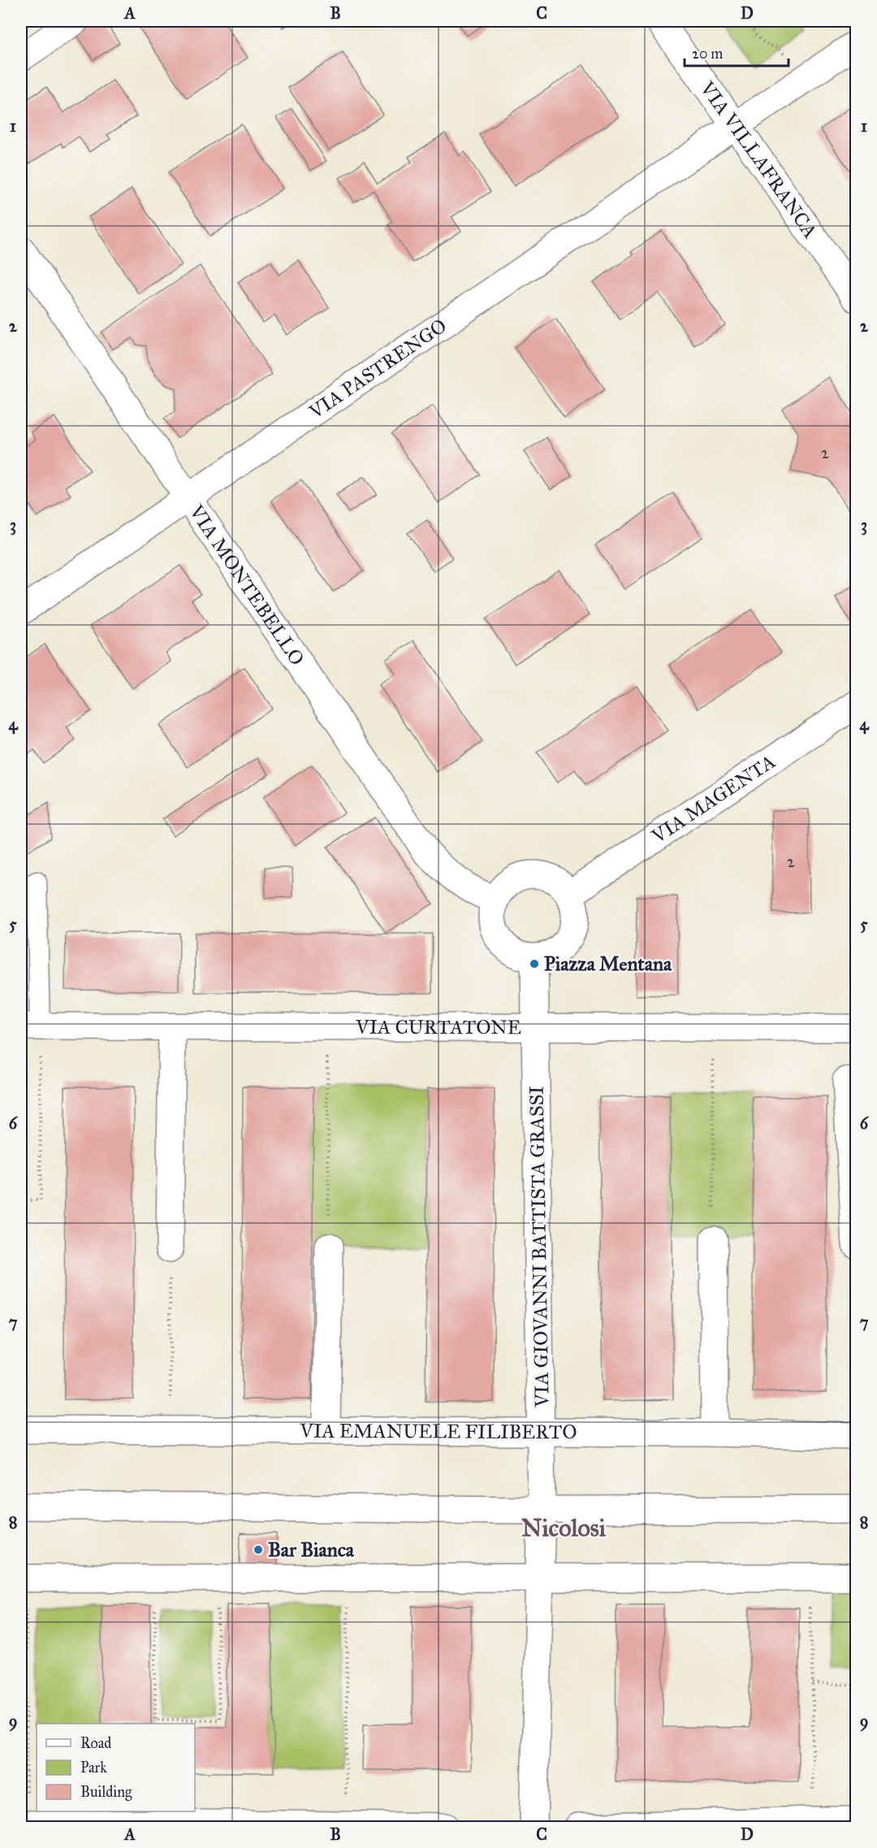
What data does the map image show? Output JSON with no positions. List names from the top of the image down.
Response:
{
  "streets": {
    "street": [
      "VIA VILLAFRANCA",
      "VIA PASTRENGO",
      "VIA MONTEBELLO",
      "VIA MAGENTA",
      "VIA CURTATONE",
      "VIA GIOVANNI BATTISTA GRASSI",
      "VIA EMANUELE FILIBERTO"
    ]
  },
  "crossings": [
    ["VIA VILLAFRANCA", "VIA PASTRENGO"],
    ["VIA PASTRENGO", "VIA MONTEBELLO"],
    ["VIA MONTEBELLO", "VIA MAGENTA"],
    ["VIA MONTEBELLO", "VIA GIOVANNI BATTISTA GRASSI"],
    ["VIA MAGENTA", "VIA GIOVANNI BATTISTA GRASSI"],
    ["VIA CURTATONE", "VIA GIOVANNI BATTISTA GRASSI"],
    ["VIA GIOVANNI BATTISTA GRASSI", "VIA EMANUELE FILIBERTO"]
  ],
  "districts": ["Nicolosi"],
  "places": ["Piazza Mentana", "Bar Bianca"],
  "house_numbers": ["2", "2"],
  "legend": ["Road", "Park", "Building"],
  "scale_bar": "20 m",
  "grid": {
    "columns": [
      "A",
      "B",
      "C",
      "D"
    ],
    "rows": [
      "1",
      "2",
      "3",
      "4",
      "5",
      "6",
      "7",
      "8",
      "9"
    ]
  }
}
